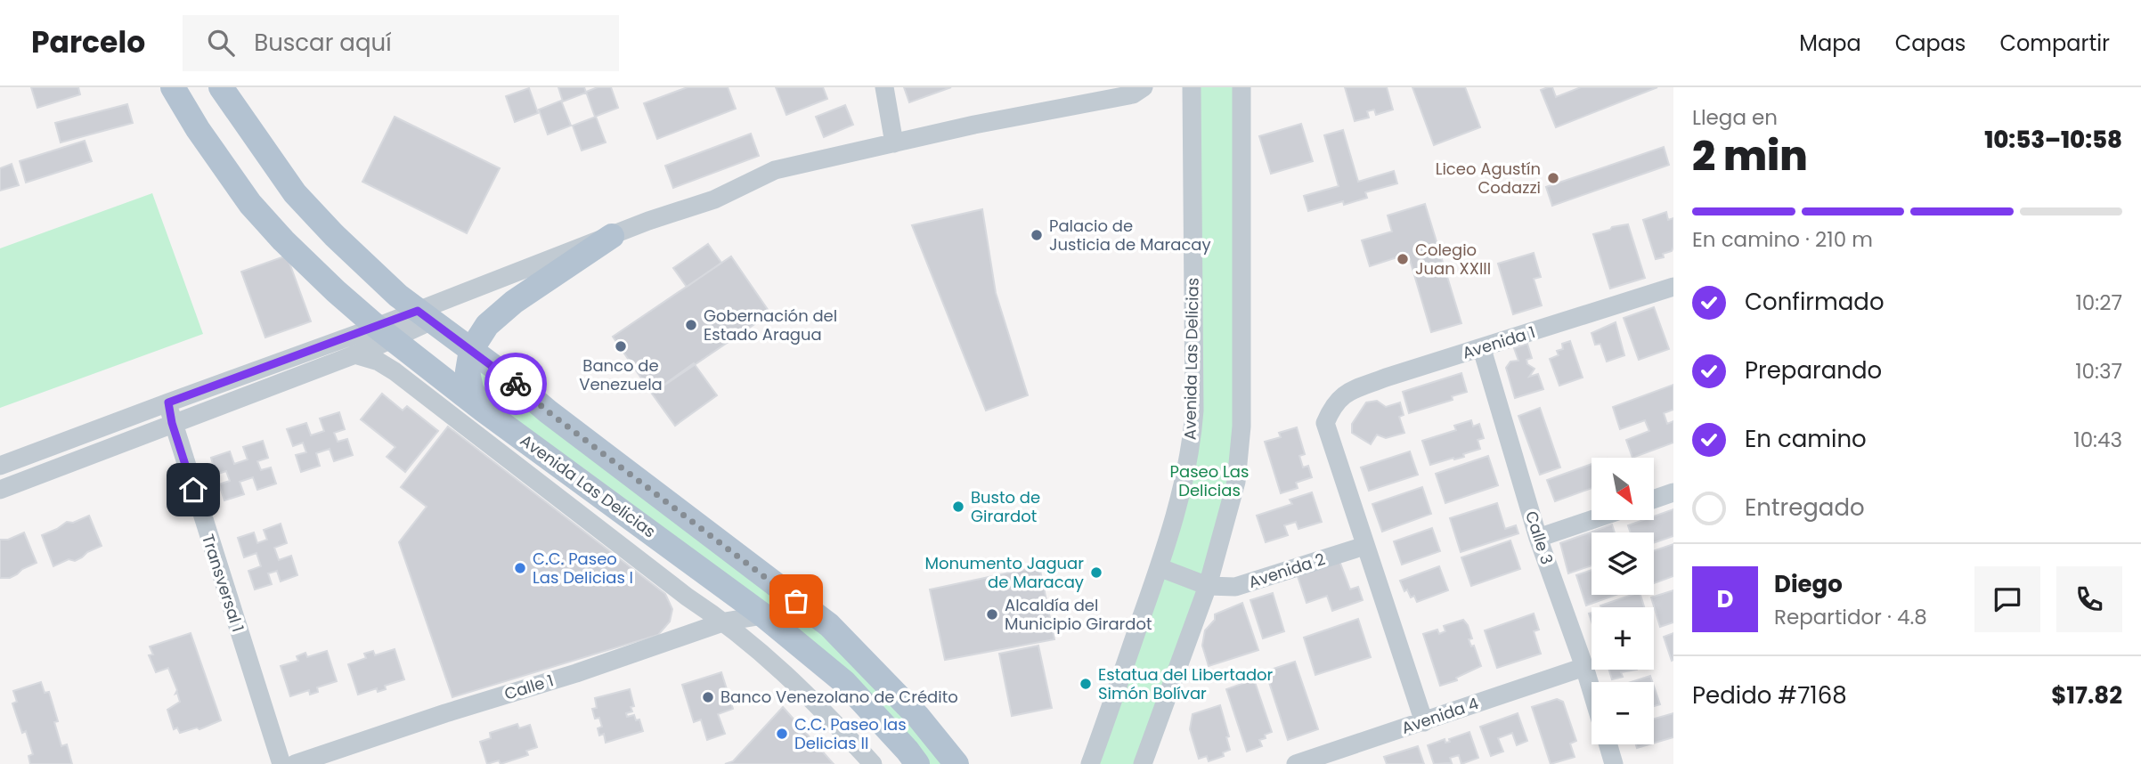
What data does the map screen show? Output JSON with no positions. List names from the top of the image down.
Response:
{
  "streets": {
    "main road": ["Avenida Las Delicias"],
    "street": [
      "Avenida 1",
      "Calle 3",
      "Avenida 2",
      "Transversal 1",
      "Calle 1",
      "Avenida 4"
    ]
  },
  "crossings": [
    ["Avenida 1", "Calle 3"],
    ["Avenida 1", "Avenida 2"],
    ["Avenida Las Delicias", "Calle 1"],
    ["Calle 3", "Avenida 4"]
  ],
  "parks": ["Paseo Las Delicias"],
  "places": [
    "Liceo Agustín Codazzi",
    "Palacio de Justicia de Maracay",
    "Colegio Juan XXIII",
    "Gobernación del Estado Aragua",
    "Banco de Venezuela",
    "Busto de Girardot",
    "C.C. Paseo Las Delicias I",
    "Monumento Jaguar de Maracay",
    "Alcaldía del Municipio Girardot",
    "Estatua del Libertador Simón Bolívar",
    "Banco Venezolano de Crédito",
    "C.C. Paseo las Delicias II"
  ],
  "north": "bottom right",
  "page": {
    "header": "Parcelo",
    "search": "Buscar aquí",
    "nav": ["Mapa", "Capas", "Compartir"],
    "heading": ["2 min", "Llega en", "10:53–10:58"],
    "panel": [
      "Diego",
      "Repartidor · 4.8",
      "Pedido #7168",
      "$17.82"
    ],
    "bar": "En camino · 210 m",
    "list": [
      ["Confirmado", "10:27"],
      ["Preparando", "10:37"],
      ["En camino", "10:43"],
      "Entregado"
    ],
    "map_buttons": ["+", "−"],
    "round": "D"
  }
}
